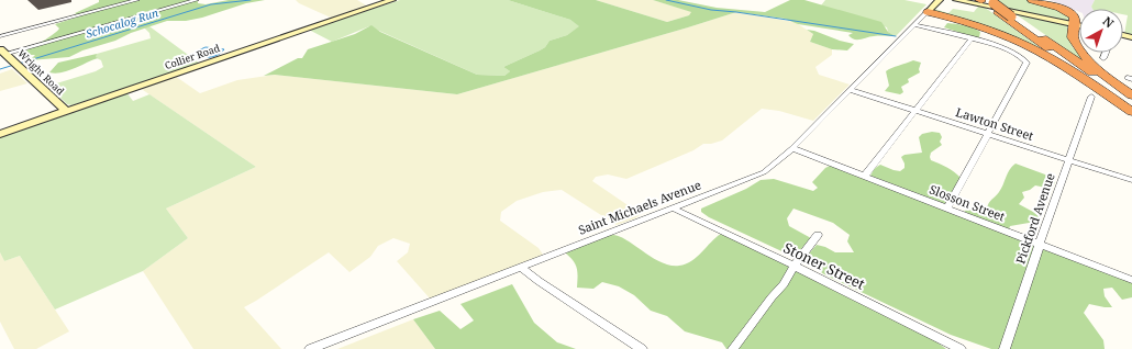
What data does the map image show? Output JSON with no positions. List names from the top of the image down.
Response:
{
  "streets": {
    "street": [
      "Collier Road",
      "Wright Road",
      "Lawton Street",
      "Slosson Street",
      "Saint Michaels Avenue",
      "Pickford Avenue",
      "Stoner Street"
    ]
  },
  "crossings": [
    ["Collier Road", "Wright Road"],
    ["Lawton Street", "Saint Michaels Avenue"],
    ["Lawton Street", "Pickford Avenue"],
    ["Slosson Street", "Saint Michaels Avenue"],
    ["Slosson Street", "Pickford Avenue"],
    ["Saint Michaels Avenue", "Stoner Street"]
  ],
  "water": ["Schocalog Run"],
  "north": "top right"
}
